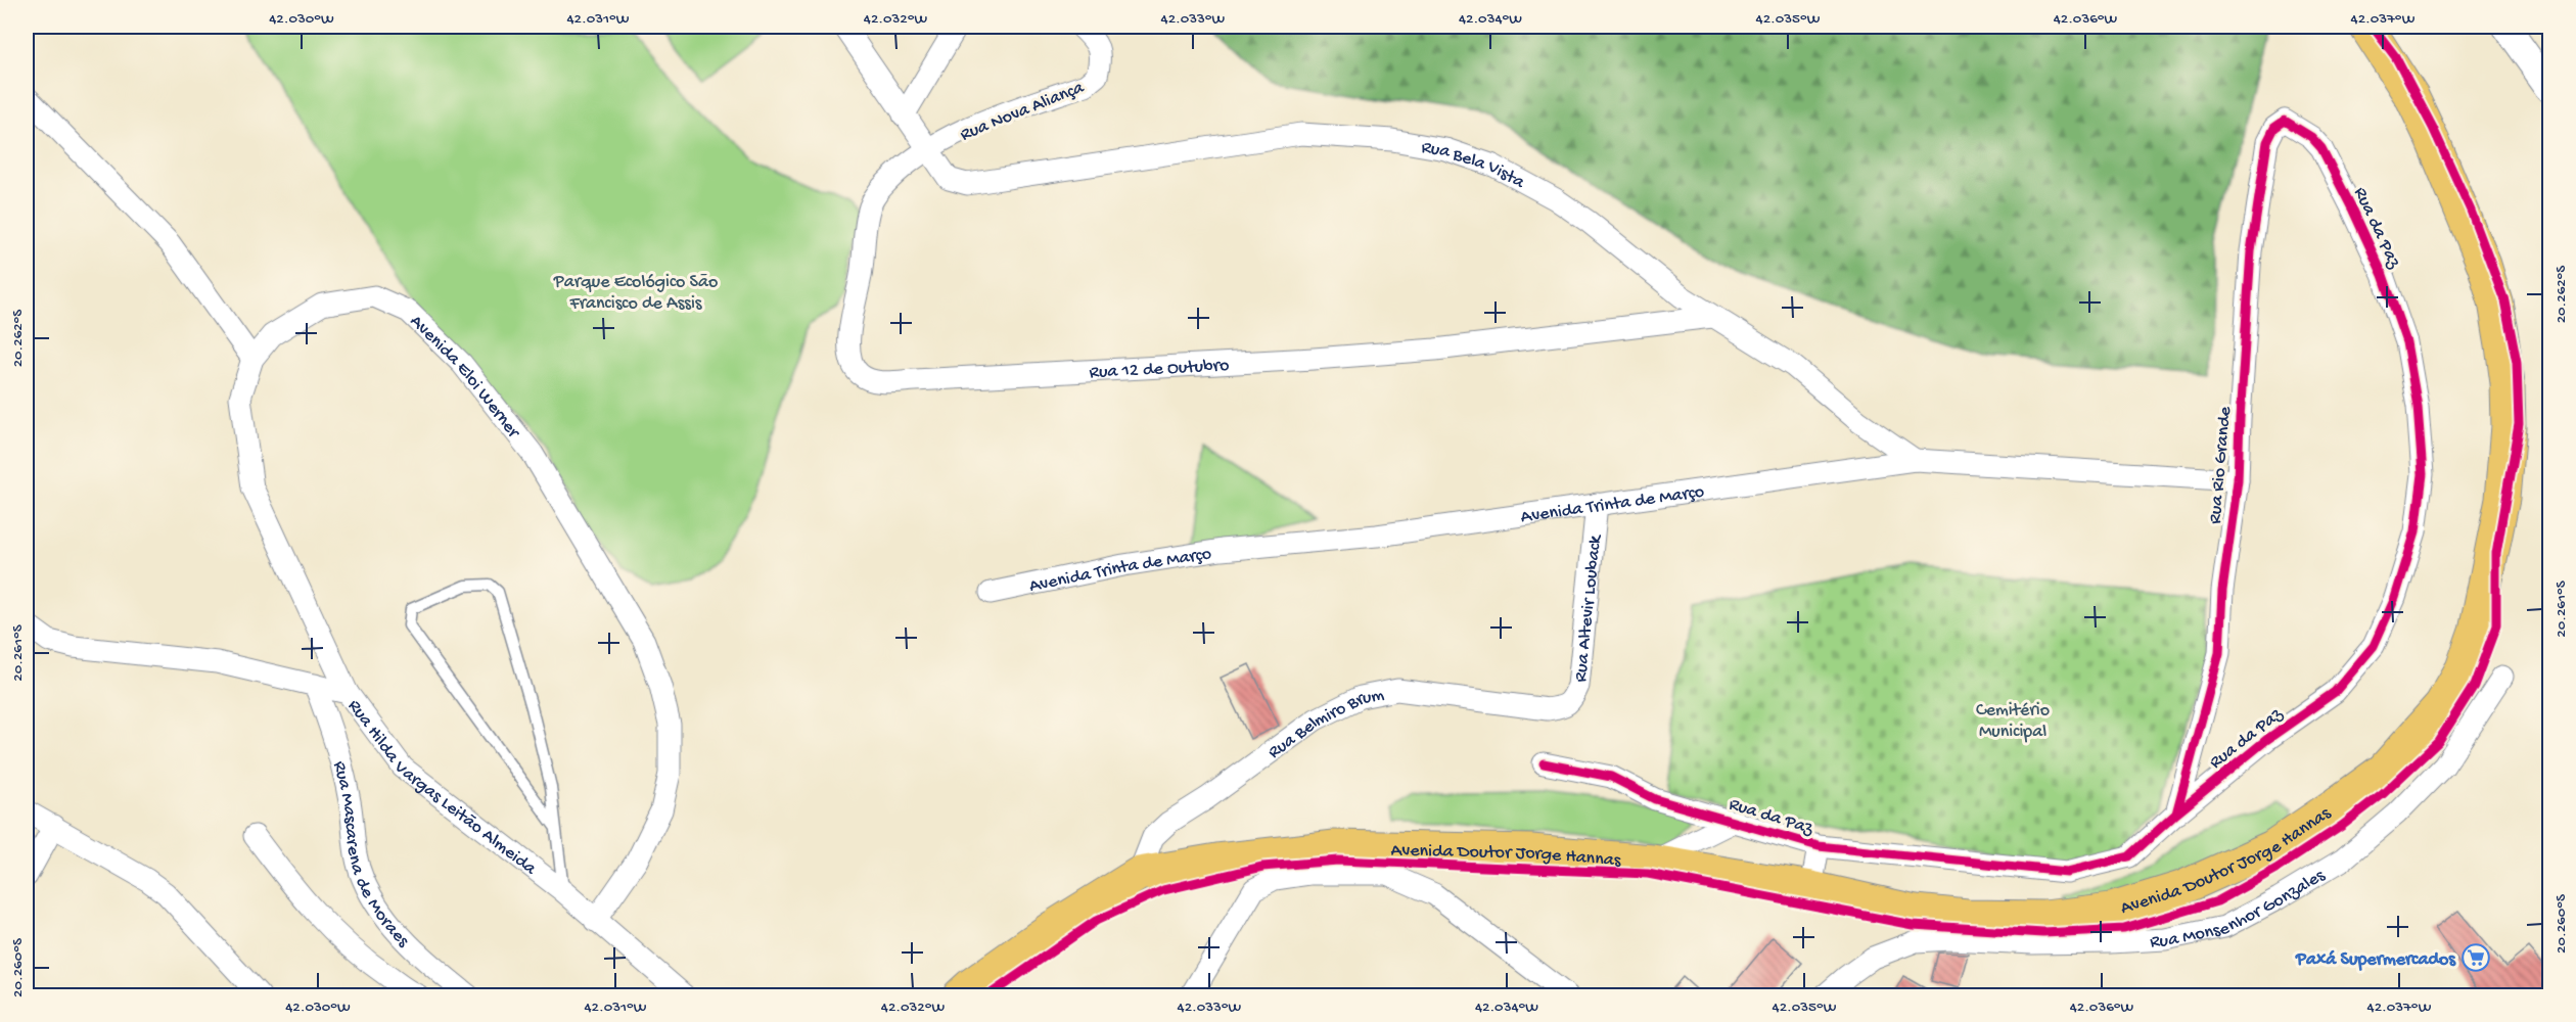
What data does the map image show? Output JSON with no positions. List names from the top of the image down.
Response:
{
  "streets": {
    "highway": ["Avenida Doutor Jorge Hannas"],
    "street": [
      "Rua Nova Aliança",
      "Rua Bela Vista",
      "Rua da Paz",
      "Rua 12 de Outubro",
      "Avenida Eloi Werner",
      "Rua Rio Grande",
      "Avenida Trinta de Março",
      "Rua Altevir Louback",
      "Rua Belmiro Brum",
      "Rua Hilda Vargas Leitão Almeida",
      "Rua Mascarena de Moraes",
      "Rua Monsenhor Gonzales"
    ]
  },
  "crossings": [
    ["Rua Nova Aliança", "Rua Bela Vista"],
    ["Rua Nova Aliança", "Rua 12 de Outubro"],
    ["Rua Bela Vista", "Rua 12 de Outubro"],
    ["Rua Bela Vista", "Avenida Trinta de Março"],
    ["Rua da Paz", "Rua Rio Grande"],
    ["Avenida Eloi Werner", "Rua Hilda Vargas Leitão Almeida"],
    ["Rua Rio Grande", "Avenida Trinta de Março"],
    ["Avenida Trinta de Março", "Rua Altevir Louback"],
    ["Rua Altevir Louback", "Rua Belmiro Brum"],
    ["Rua Belmiro Brum", "Avenida Doutor Jorge Hannas"],
    ["Rua Hilda Vargas Leitão Almeida", "Rua Mascarena de Moraes"],
    ["Avenida Doutor Jorge Hannas", "Rua Monsenhor Gonzales"]
  ],
  "parks": ["Parque Ecológico São Francisco de Assis", "Cemitério Municipal"],
  "places": {
    "supermarket": ["Paxá Supermercados"]
  },
  "coordinates": [
    "42.030°W",
    "42.031°W",
    "42.032°W",
    "42.033°W",
    "42.034°W",
    "42.035°W",
    "42.036°W",
    "42.037°W",
    "20.262°S",
    "20.261°S",
    "20.260°S"
  ]
}
